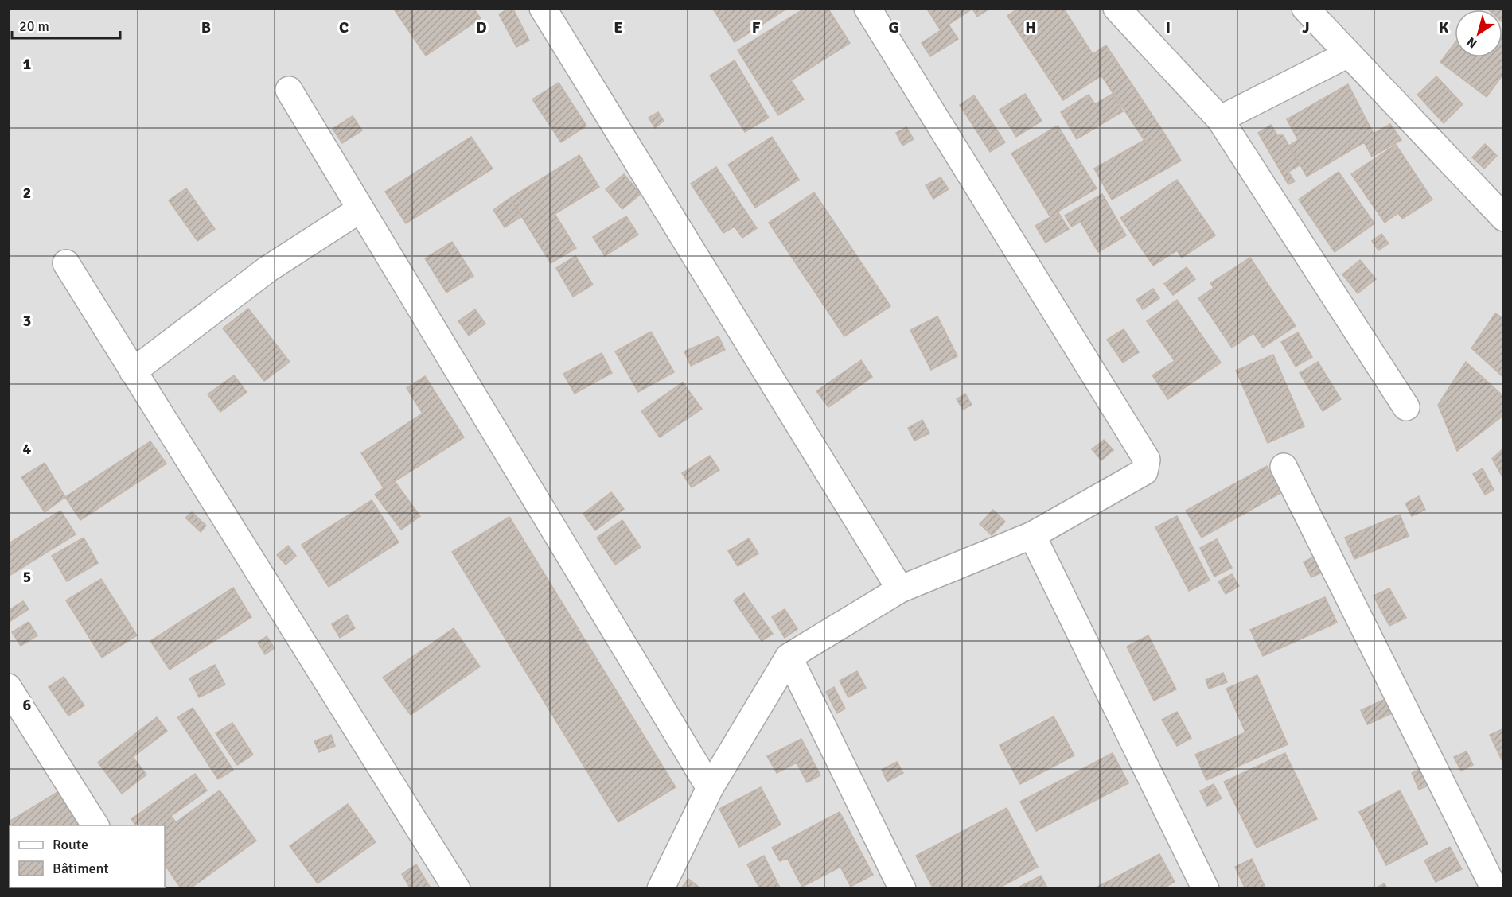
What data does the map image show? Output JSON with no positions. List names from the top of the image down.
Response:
{
  "legend": ["Route", "Bâtiment"],
  "scale_bar": "20 m",
  "north": "bottom left",
  "grid": {
    "columns": [
      "B",
      "C",
      "D",
      "E",
      "F",
      "G",
      "H",
      "I",
      "J",
      "K"
    ],
    "rows": [
      "1",
      "2",
      "3",
      "4",
      "5",
      "6"
    ]
  }
}
